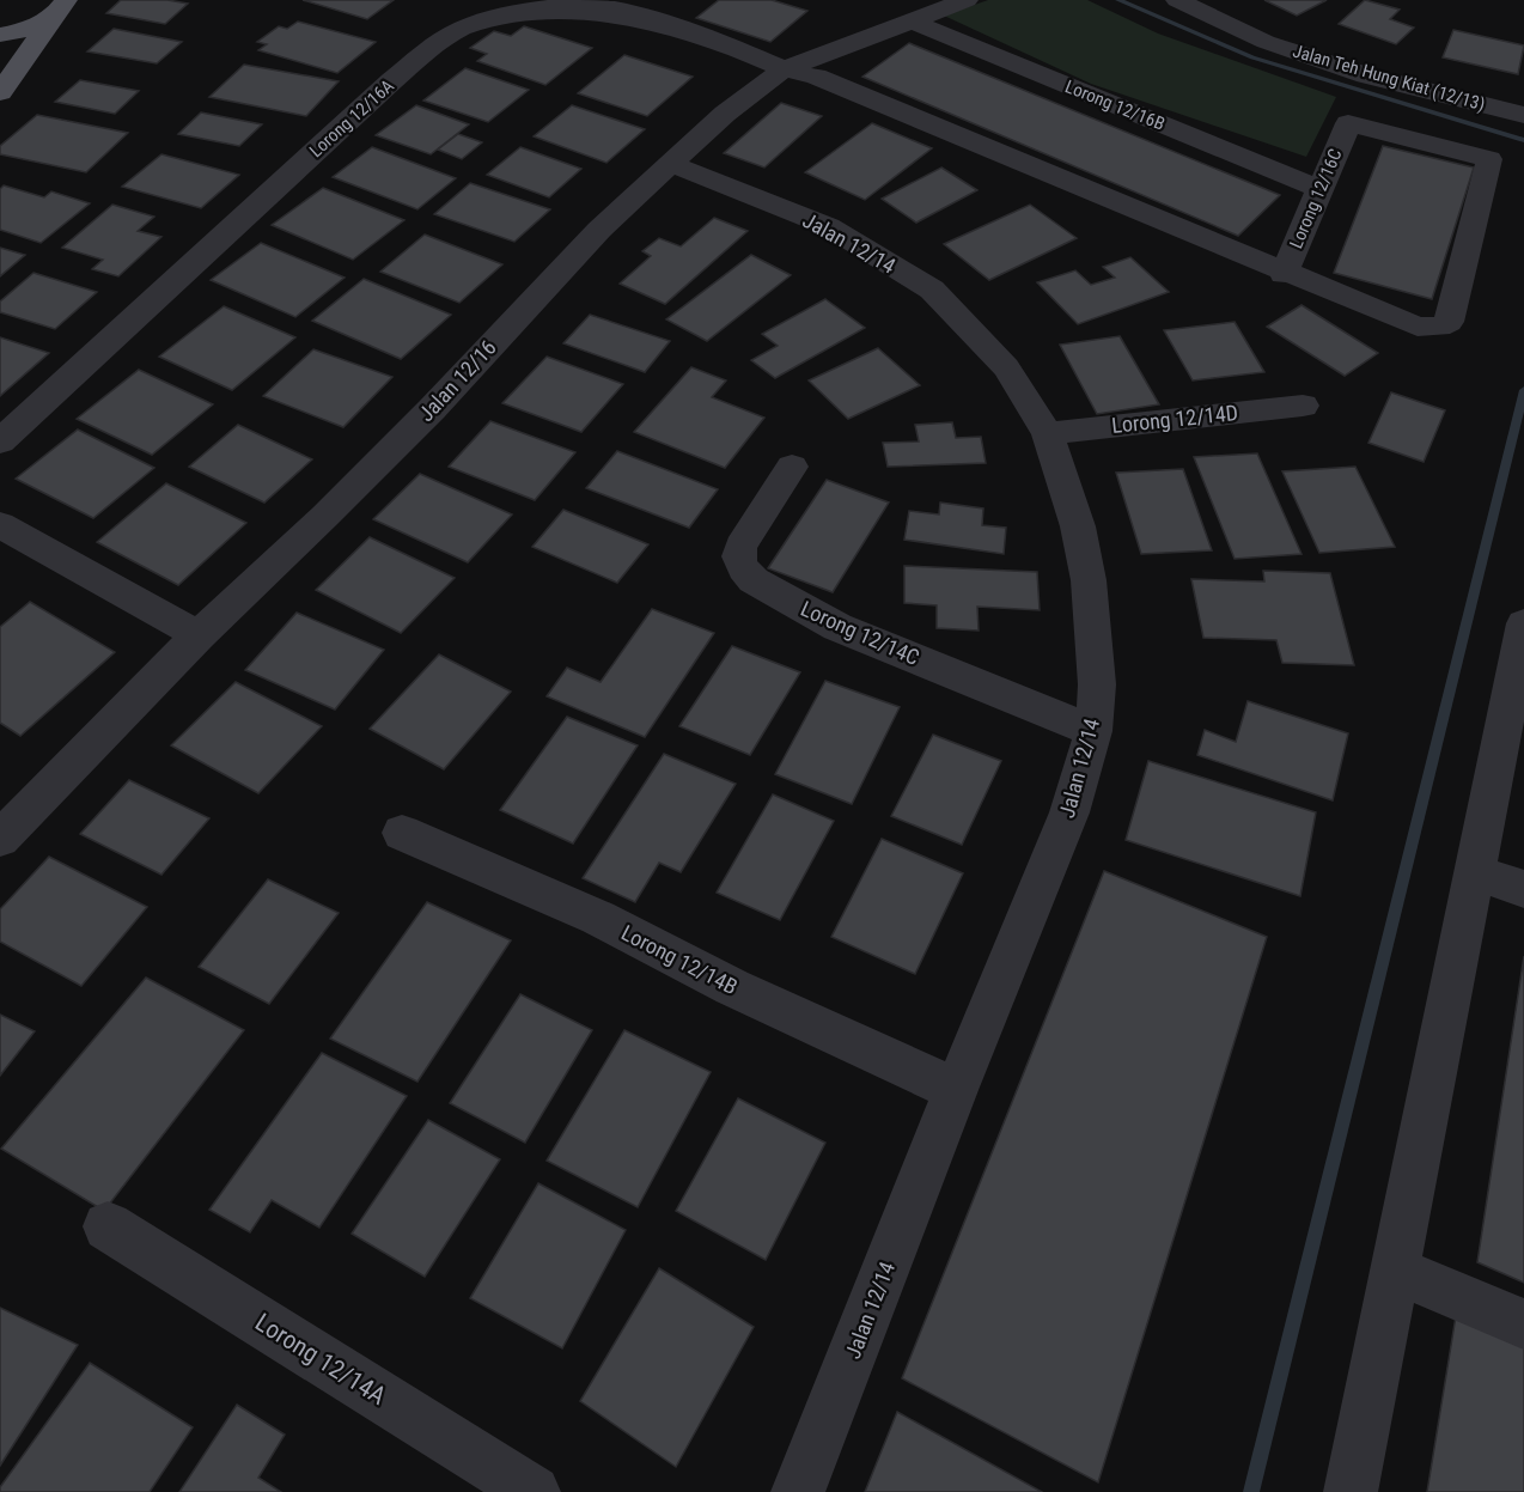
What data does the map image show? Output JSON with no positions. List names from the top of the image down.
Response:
{
  "streets": {
    "street": [
      "Jalan Teh Hung Kiat (12/13)",
      "Lorong 12/16B",
      "Lorong 12/16A",
      "Lorong 12/16C",
      "Jalan 12/14",
      "Jalan 12/16",
      "Lorong 12/14D",
      "Lorong 12/14C",
      "Lorong 12/14B",
      "Lorong 12/14A"
    ]
  },
  "crossings": [
    ["Lorong 12/16B", "Lorong 12/16C"],
    ["Lorong 12/16B", "Jalan 12/16"],
    ["Lorong 12/16A", "Lorong 12/16C"],
    ["Lorong 12/16A", "Jalan 12/16"],
    ["Jalan 12/14", "Jalan 12/16"],
    ["Jalan 12/14", "Lorong 12/14D"],
    ["Jalan 12/14", "Lorong 12/14C"],
    ["Jalan 12/14", "Lorong 12/14B"]
  ]
}
